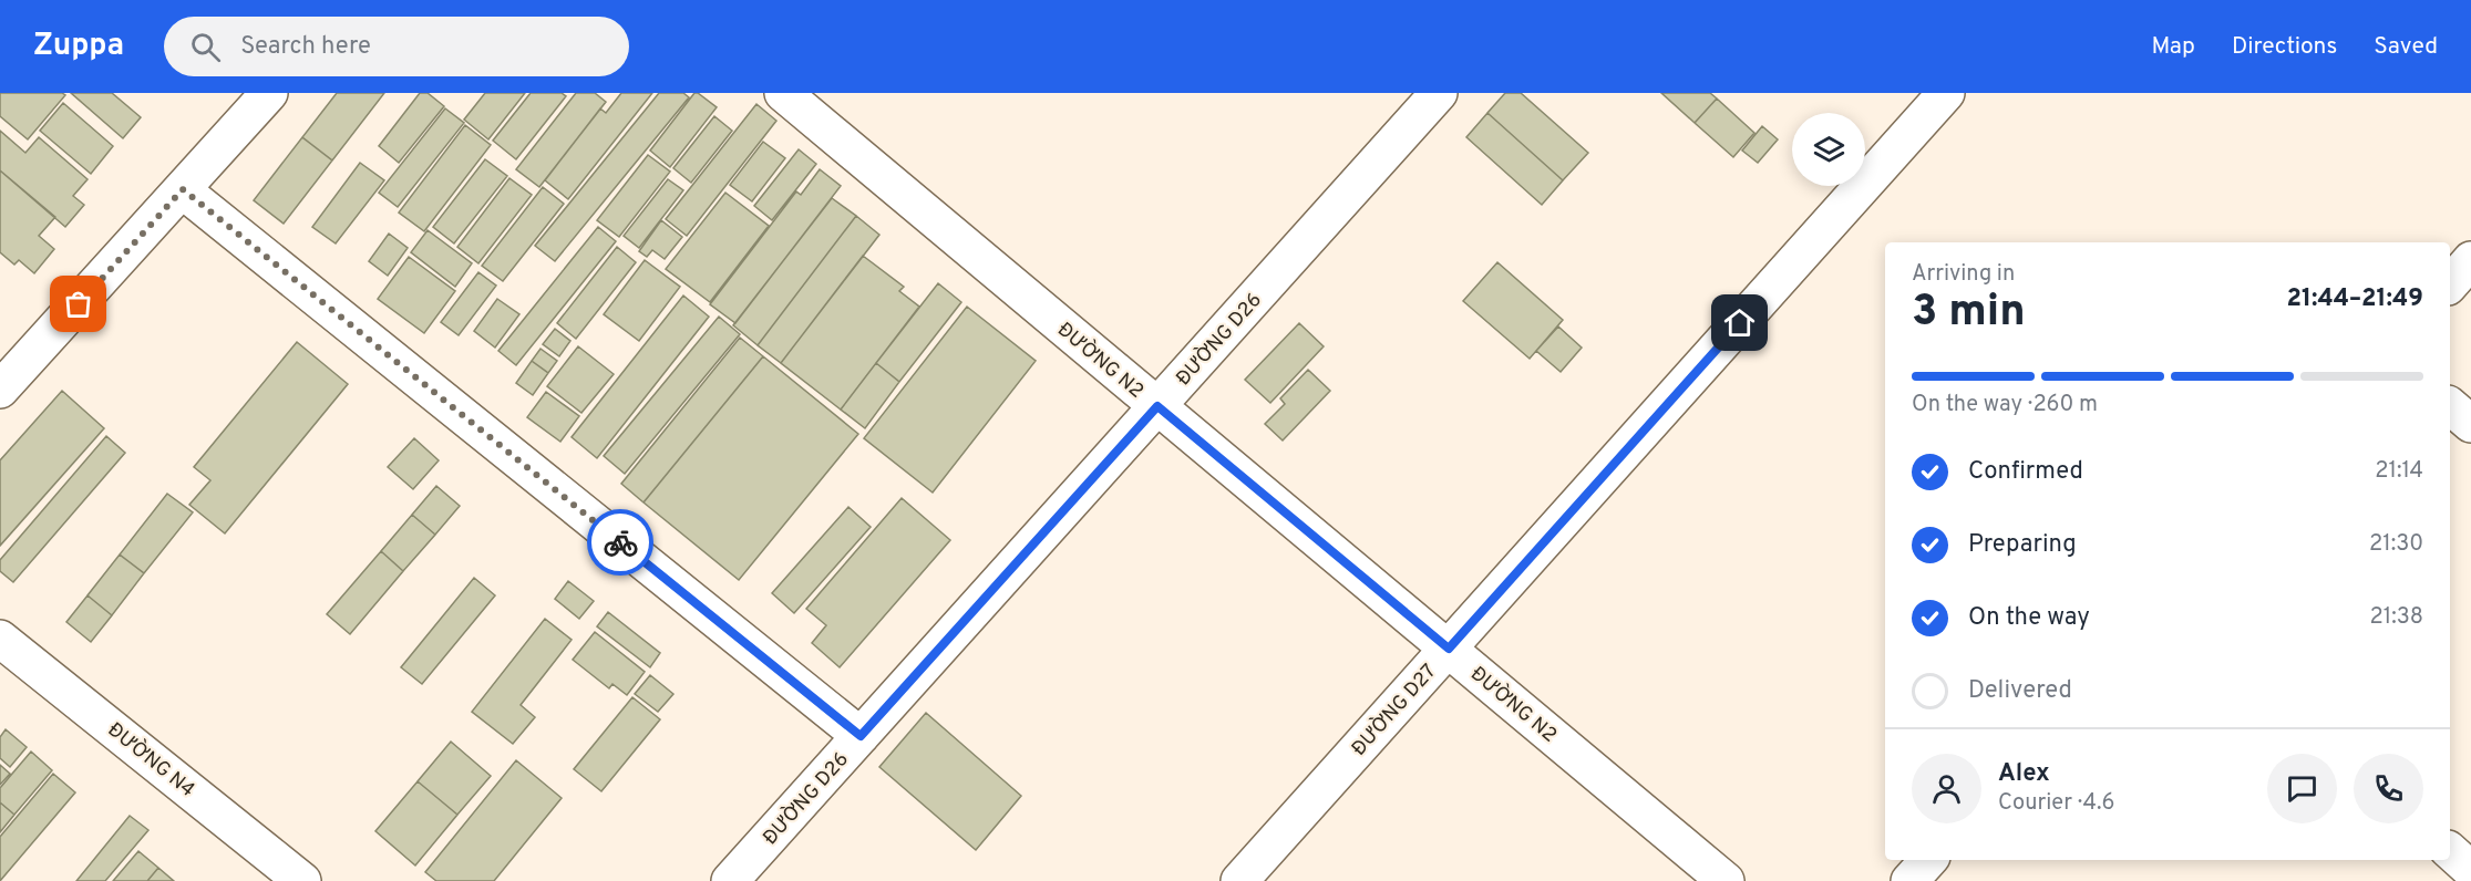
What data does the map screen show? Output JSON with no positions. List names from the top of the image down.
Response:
{
  "streets": {
    "street": [
      "ĐƯỜNG D26",
      "ĐƯỜNG N2",
      "ĐƯỜNG D27",
      "ĐƯỜNG N4"
    ]
  },
  "crossings": [
    ["ĐƯỜNG D26", "ĐƯỜNG N2"],
    ["ĐƯỜNG N2", "ĐƯỜNG D27"]
  ],
  "page": {
    "header": "Zuppa",
    "search": "Search here",
    "nav": ["Map", "Directions", "Saved"],
    "heading": ["3 min", "Arriving in", "21:44–21:49"],
    "panel": ["Alex", "Courier · 4.6"],
    "bar": "On the way · 260 m",
    "list": [
      ["Confirmed", "21:14"],
      ["Preparing", "21:30"],
      ["On the way", "21:38"],
      "Delivered"
    ]
  }
}
